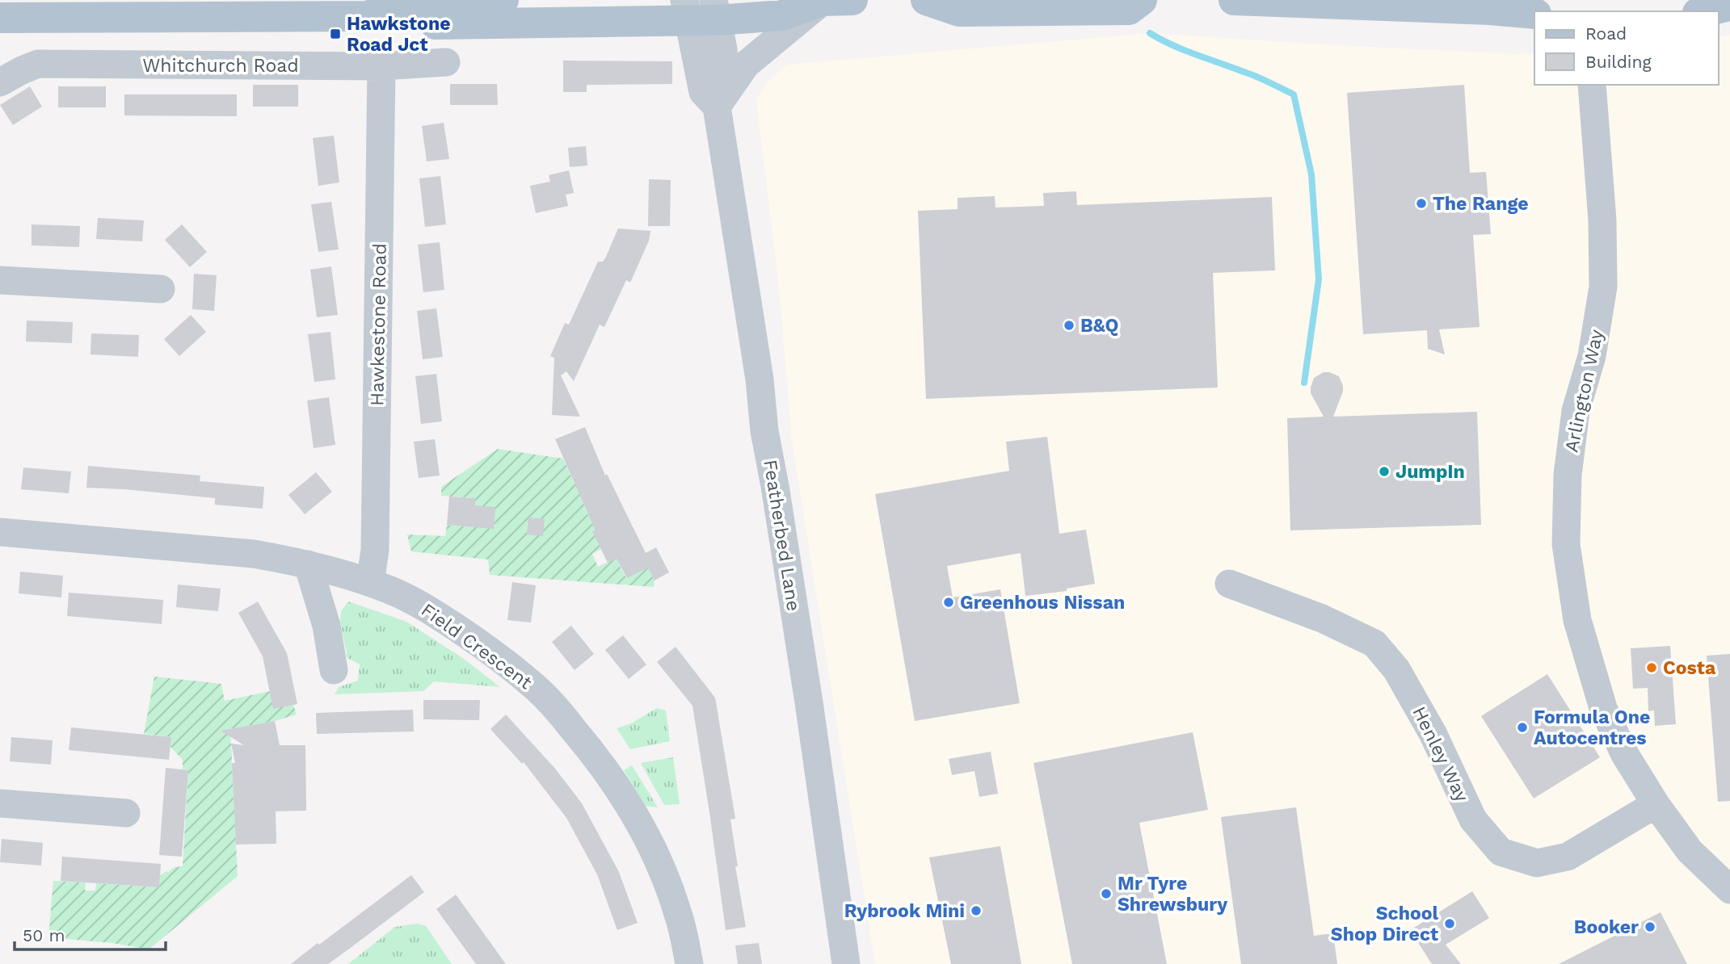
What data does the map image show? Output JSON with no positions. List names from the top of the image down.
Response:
{
  "streets": {
    "street": [
      "Whitchurch Road",
      "Hawkestone Road",
      "Arlington Way",
      "Featherbed Lane",
      "Field Crescent",
      "Henley Way"
    ]
  },
  "crossings": [
    ["Whitchurch Road", "Hawkestone Road"],
    ["Hawkestone Road", "Field Crescent"],
    ["Arlington Way", "Henley Way"]
  ],
  "places": {
    "transit": ["Hawkstone Road Jct"],
    "other": [
      "The Range",
      "B&Q",
      "JumpIn",
      "Greenhous Nissan",
      "Costa",
      "Formula One Autocentres",
      "Mr Tyre Shrewsbury",
      "Rybrook Mini",
      "School Shop Direct",
      "Booker"
    ]
  },
  "legend": ["Road", "Building"],
  "scale_bar": "50 m"
}
